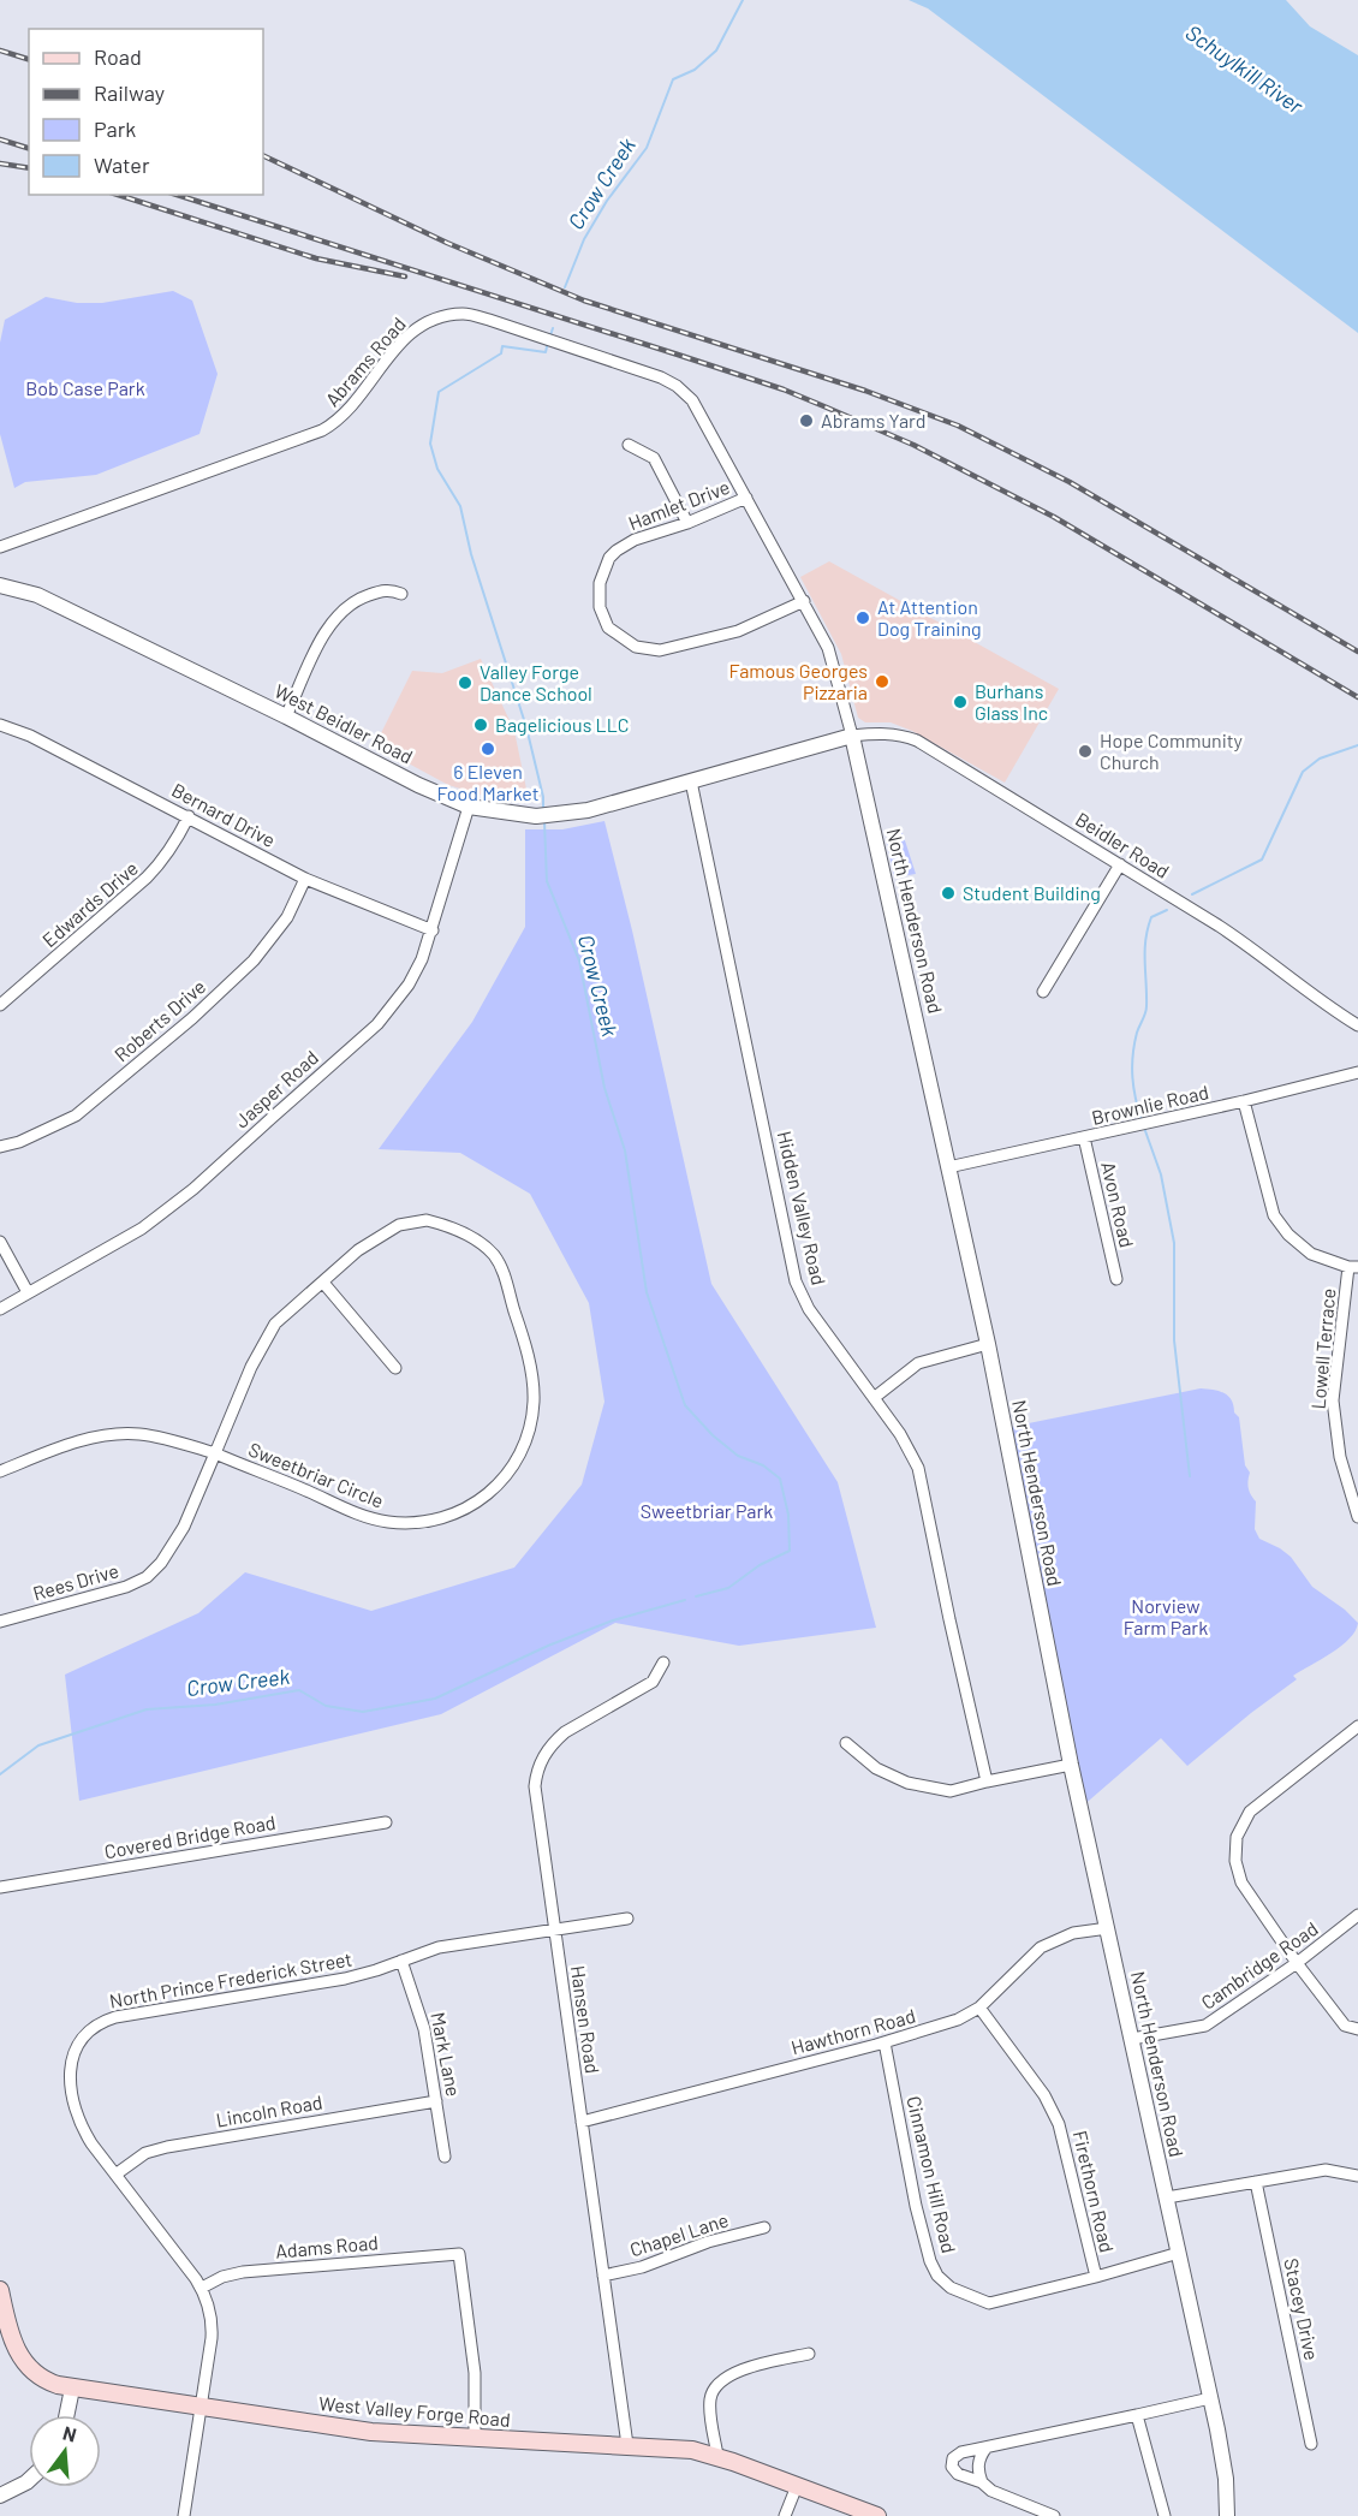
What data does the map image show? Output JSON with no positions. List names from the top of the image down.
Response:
{
  "streets": {
    "main road": ["West Valley Forge Road"],
    "street": [
      "Abrams Road",
      "Hamlet Drive",
      "West Beidler Road",
      "Bernard Drive",
      "Beidler Road",
      "Edwards Drive",
      "North Henderson Road",
      "Roberts Drive",
      "Jasper Road",
      "Brownlie Road",
      "Avon Road",
      "Hidden Valley Road",
      "Lowell Terrace",
      "Sweetbriar Circle",
      "Rees Drive",
      "Covered Bridge Road",
      "Cambridge Road",
      "North Prince Frederick Street",
      "Hansen Road",
      "Hawthorn Road",
      "Mark Lane",
      "Lincoln Road",
      "Cinnamon Hill Road",
      "Firethorn Road",
      "Chapel Lane",
      "Adams Road",
      "Stacey Drive"
    ]
  },
  "crossings": [
    ["Abrams Road", "Hamlet Drive"],
    ["Abrams Road", "North Henderson Road"],
    ["Hamlet Drive", "North Henderson Road"],
    ["West Beidler Road", "Beidler Road"],
    ["West Beidler Road", "North Henderson Road"],
    ["West Beidler Road", "Jasper Road"],
    ["West Beidler Road", "Hidden Valley Road"],
    ["Bernard Drive", "Edwards Drive"],
    ["Bernard Drive", "Roberts Drive"],
    ["Bernard Drive", "Jasper Road"],
    ["Beidler Road", "North Henderson Road"],
    ["North Henderson Road", "Brownlie Road"],
    ["North Henderson Road", "Cambridge Road"],
    ["North Henderson Road", "Hawthorn Road"],
    ["North Henderson Road", "Cinnamon Hill Road"],
    ["Brownlie Road", "Avon Road"],
    ["Sweetbriar Circle", "Rees Drive"],
    ["North Prince Frederick Street", "Hansen Road"],
    ["North Prince Frederick Street", "Mark Lane"],
    ["North Prince Frederick Street", "Lincoln Road"],
    ["North Prince Frederick Street", "Adams Road"],
    ["North Prince Frederick Street", "West Valley Forge Road"],
    ["Hansen Road", "Hawthorn Road"],
    ["Hansen Road", "Chapel Lane"],
    ["Hansen Road", "West Valley Forge Road"],
    ["Hawthorn Road", "Cinnamon Hill Road"],
    ["Hawthorn Road", "Firethorn Road"],
    ["Mark Lane", "Lincoln Road"],
    ["Cinnamon Hill Road", "Firethorn Road"],
    ["Adams Road", "West Valley Forge Road"]
  ],
  "water": ["Schuylkill River", "Crow Creek"],
  "parks": ["Bob Case Park", "Sweetbriar Park", "Norview Farm Park"],
  "places": [
    "Abrams Yard",
    "At Attention Dog Training",
    "Famous Georges Pizzaria",
    "Valley Forge Dance School",
    "Burhans Glass Inc",
    "Bagelicious LLC",
    "6 Eleven Food Market",
    "Hope Community Church",
    "Student Building"
  ],
  "legend": [
    "Road",
    "Railway",
    "Park",
    "Water"
  ],
  "north": "top"
}
